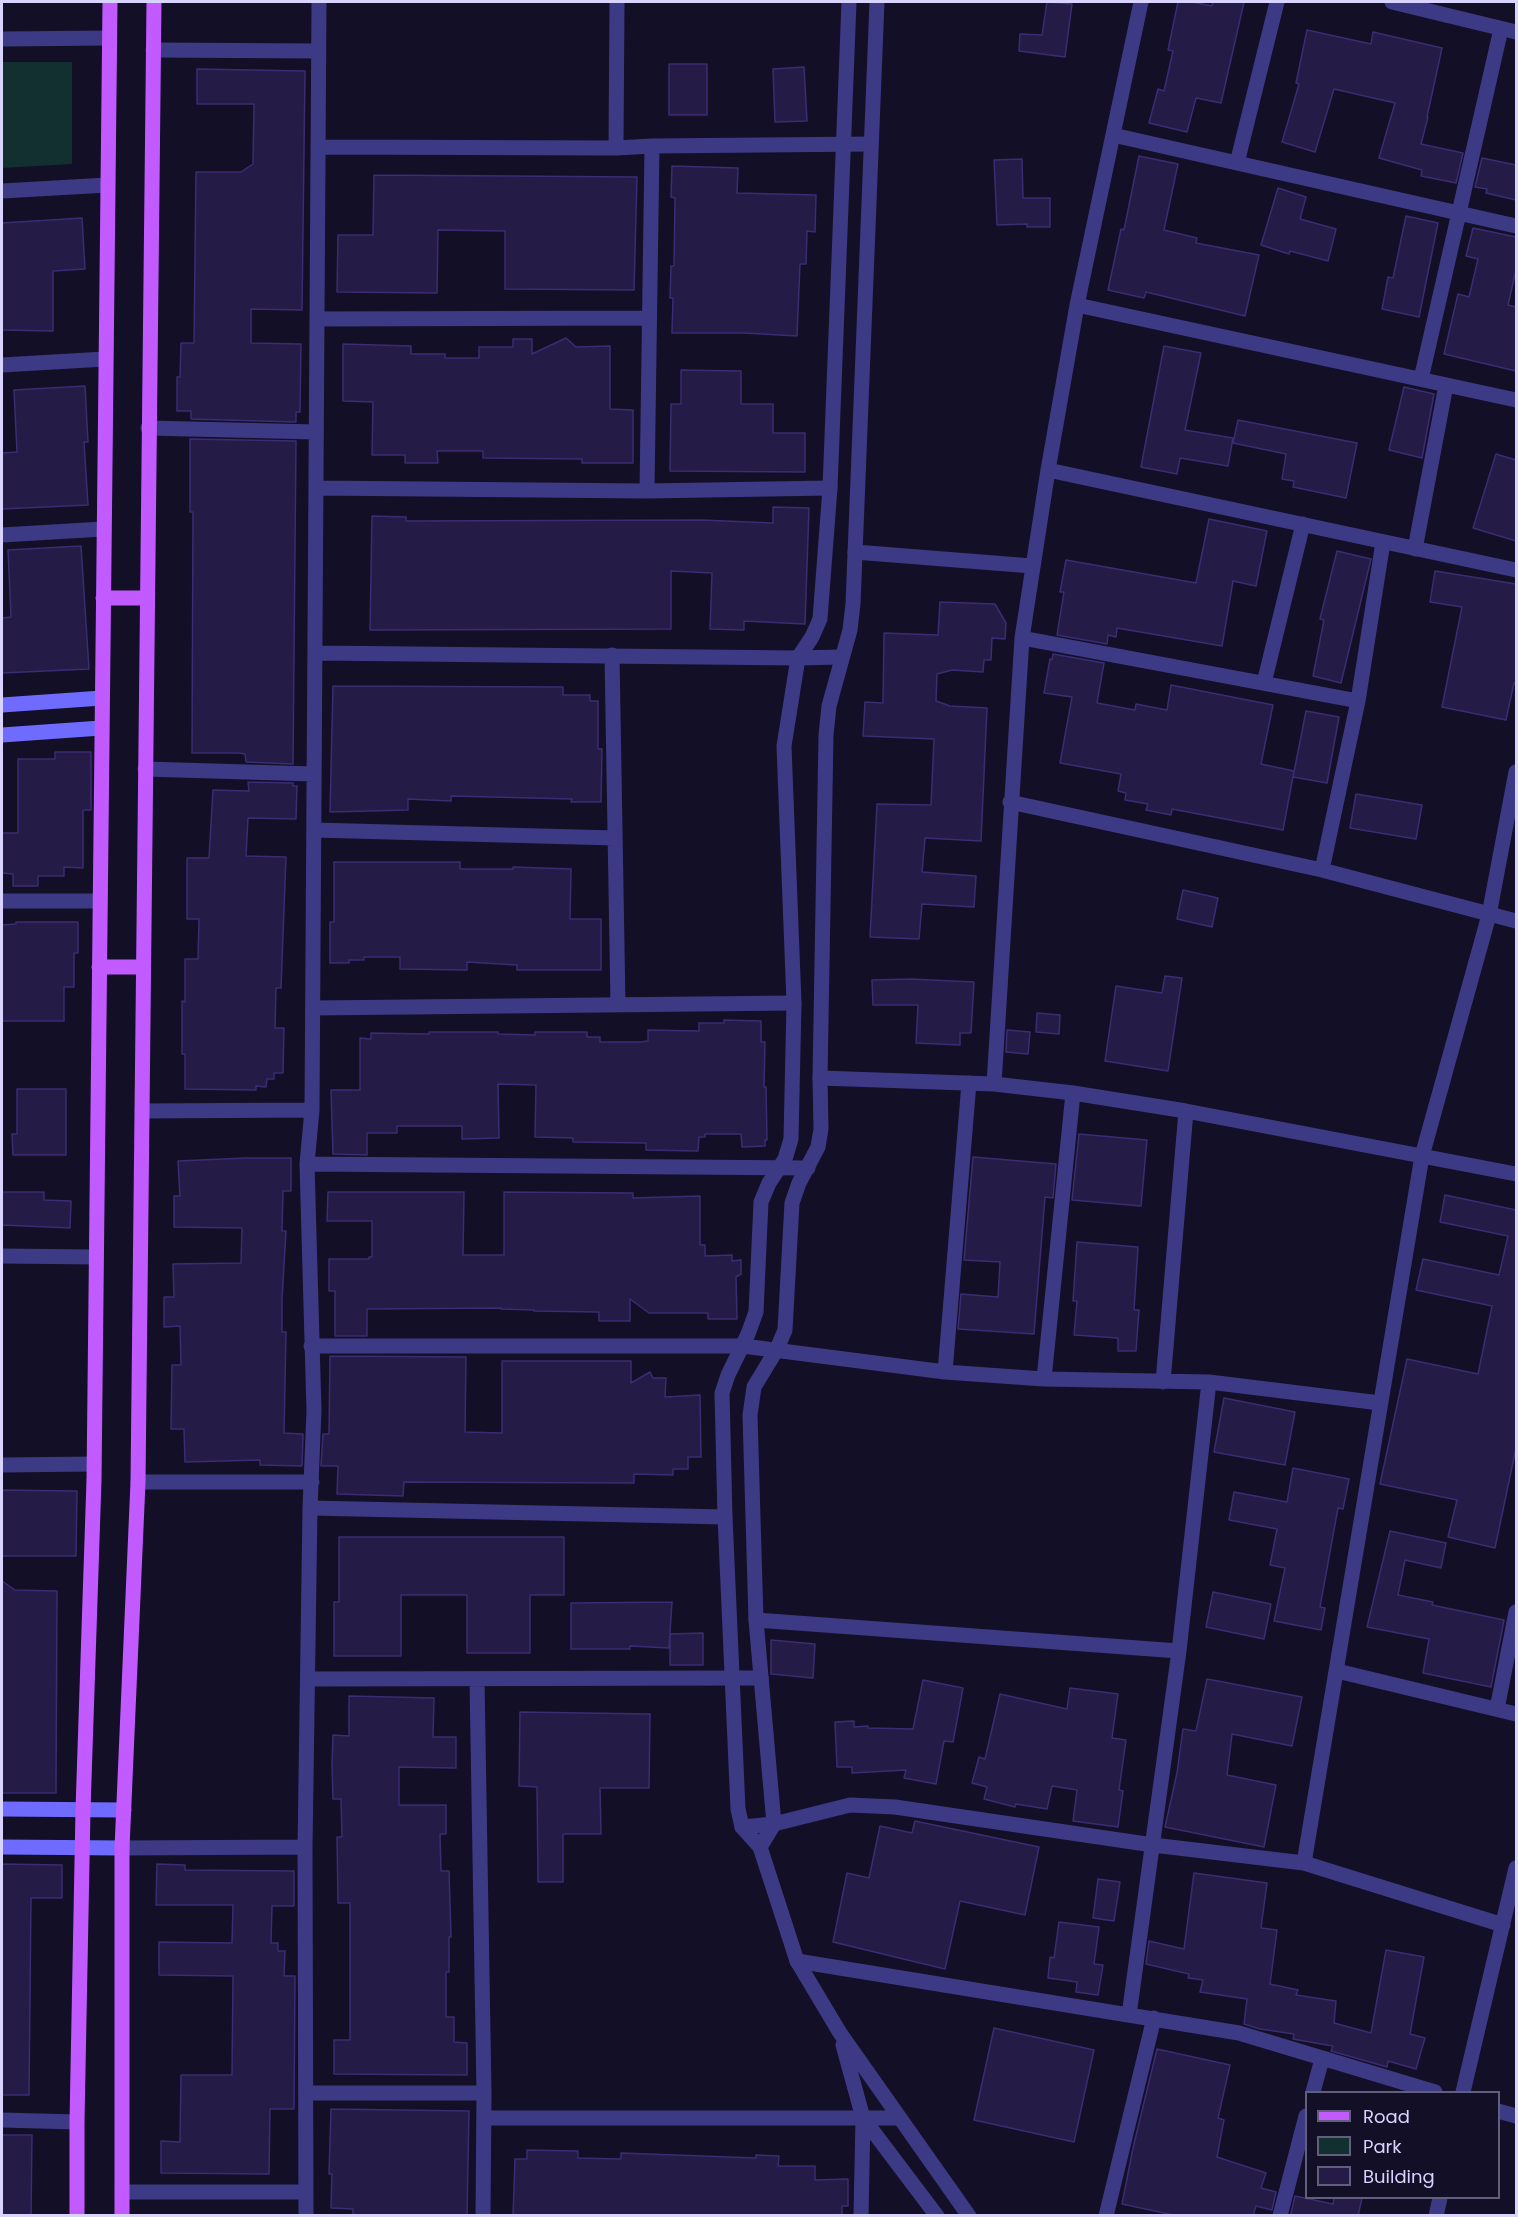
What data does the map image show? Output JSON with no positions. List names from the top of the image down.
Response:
{
  "legend": ["Road", "Park", "Building"]
}
